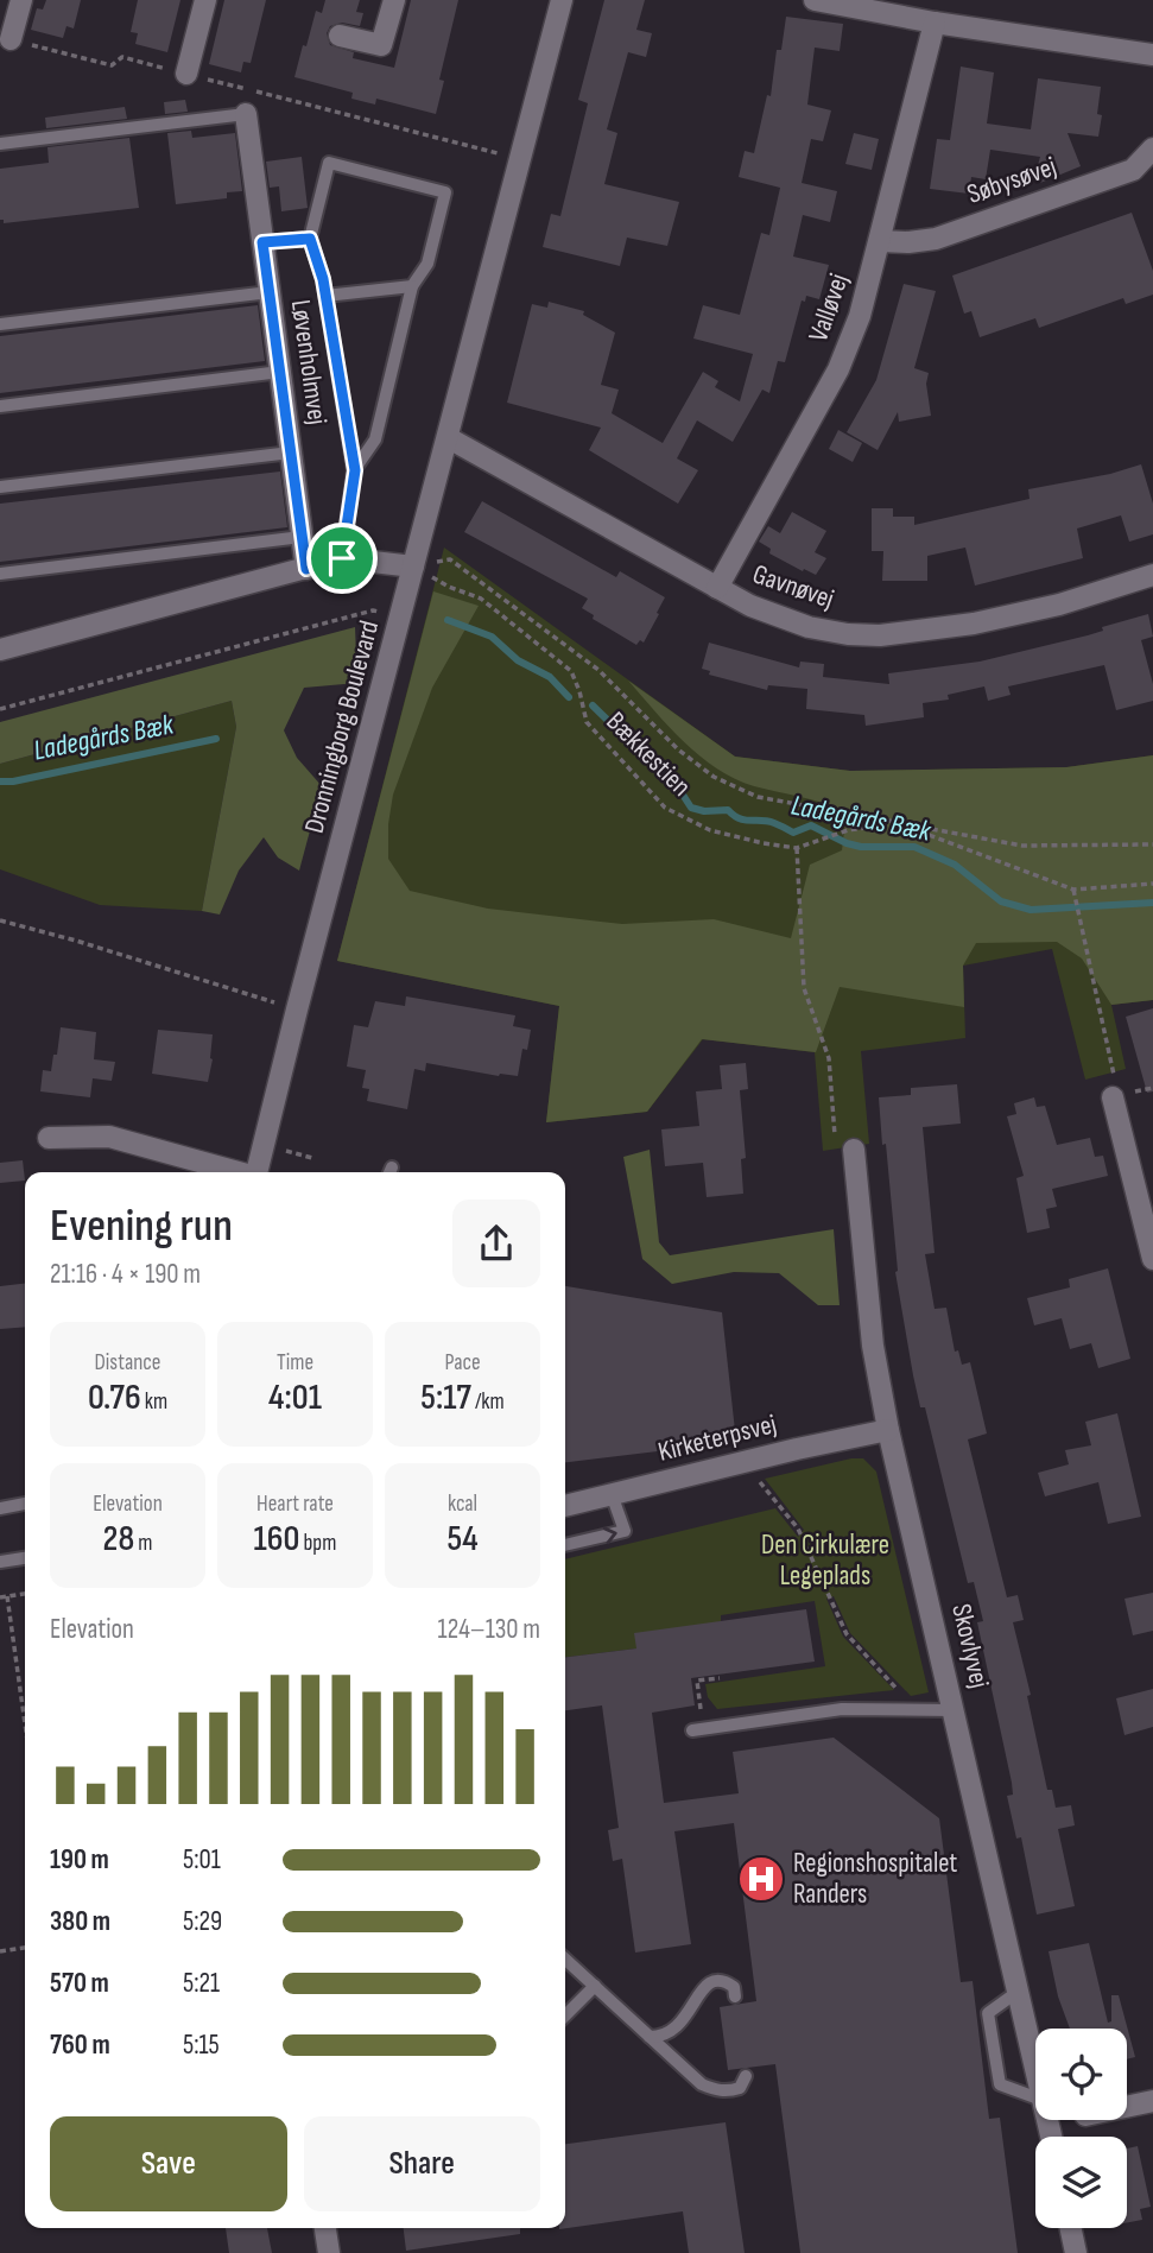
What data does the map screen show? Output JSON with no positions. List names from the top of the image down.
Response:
{
  "streets": {
    "street": [
      "Søbysøvej",
      "Valløvej",
      "Løvenholmvej",
      "Gavnøvej",
      "Dronningborg Boulevard",
      "Kirketerpsvej",
      "Skovlyvej"
    ],
    "path": ["Bækkestien"]
  },
  "crossings": [
    ["Søbysøvej", "Valløvej"],
    ["Valløvej", "Gavnøvej"],
    ["Gavnøvej", "Dronningborg Boulevard"],
    ["Dronningborg Boulevard", "Bækkestien"],
    ["Kirketerpsvej", "Skovlyvej"]
  ],
  "water": ["Ladegårds Bæk"],
  "parks": ["Den Cirkulære Legeplads"],
  "places": {
    "hospital": ["Regionshospitalet Randers"]
  },
  "page": {
    "heading": ["Evening run", "21:16 · 4 × 190 m"],
    "stats": [
      ["Distance", "0.76 km"],
      ["Time", "4:01"],
      ["Pace", "5:17 /km"],
      ["Elevation", "28 m"],
      ["Heart rate", "160 bpm"],
      ["kcal", "54"]
    ],
    "chart": ["Elevation", "124–130 m"],
    "list": [
      {
        "name": "190 m",
        "note": "5:01"
      },
      {
        "name": "380 m",
        "note": "5:29"
      },
      {
        "name": "570 m",
        "note": "5:21"
      },
      {
        "name": "760 m",
        "note": "5:15"
      }
    ],
    "buttons": ["Save", "Share"]
  }
}
